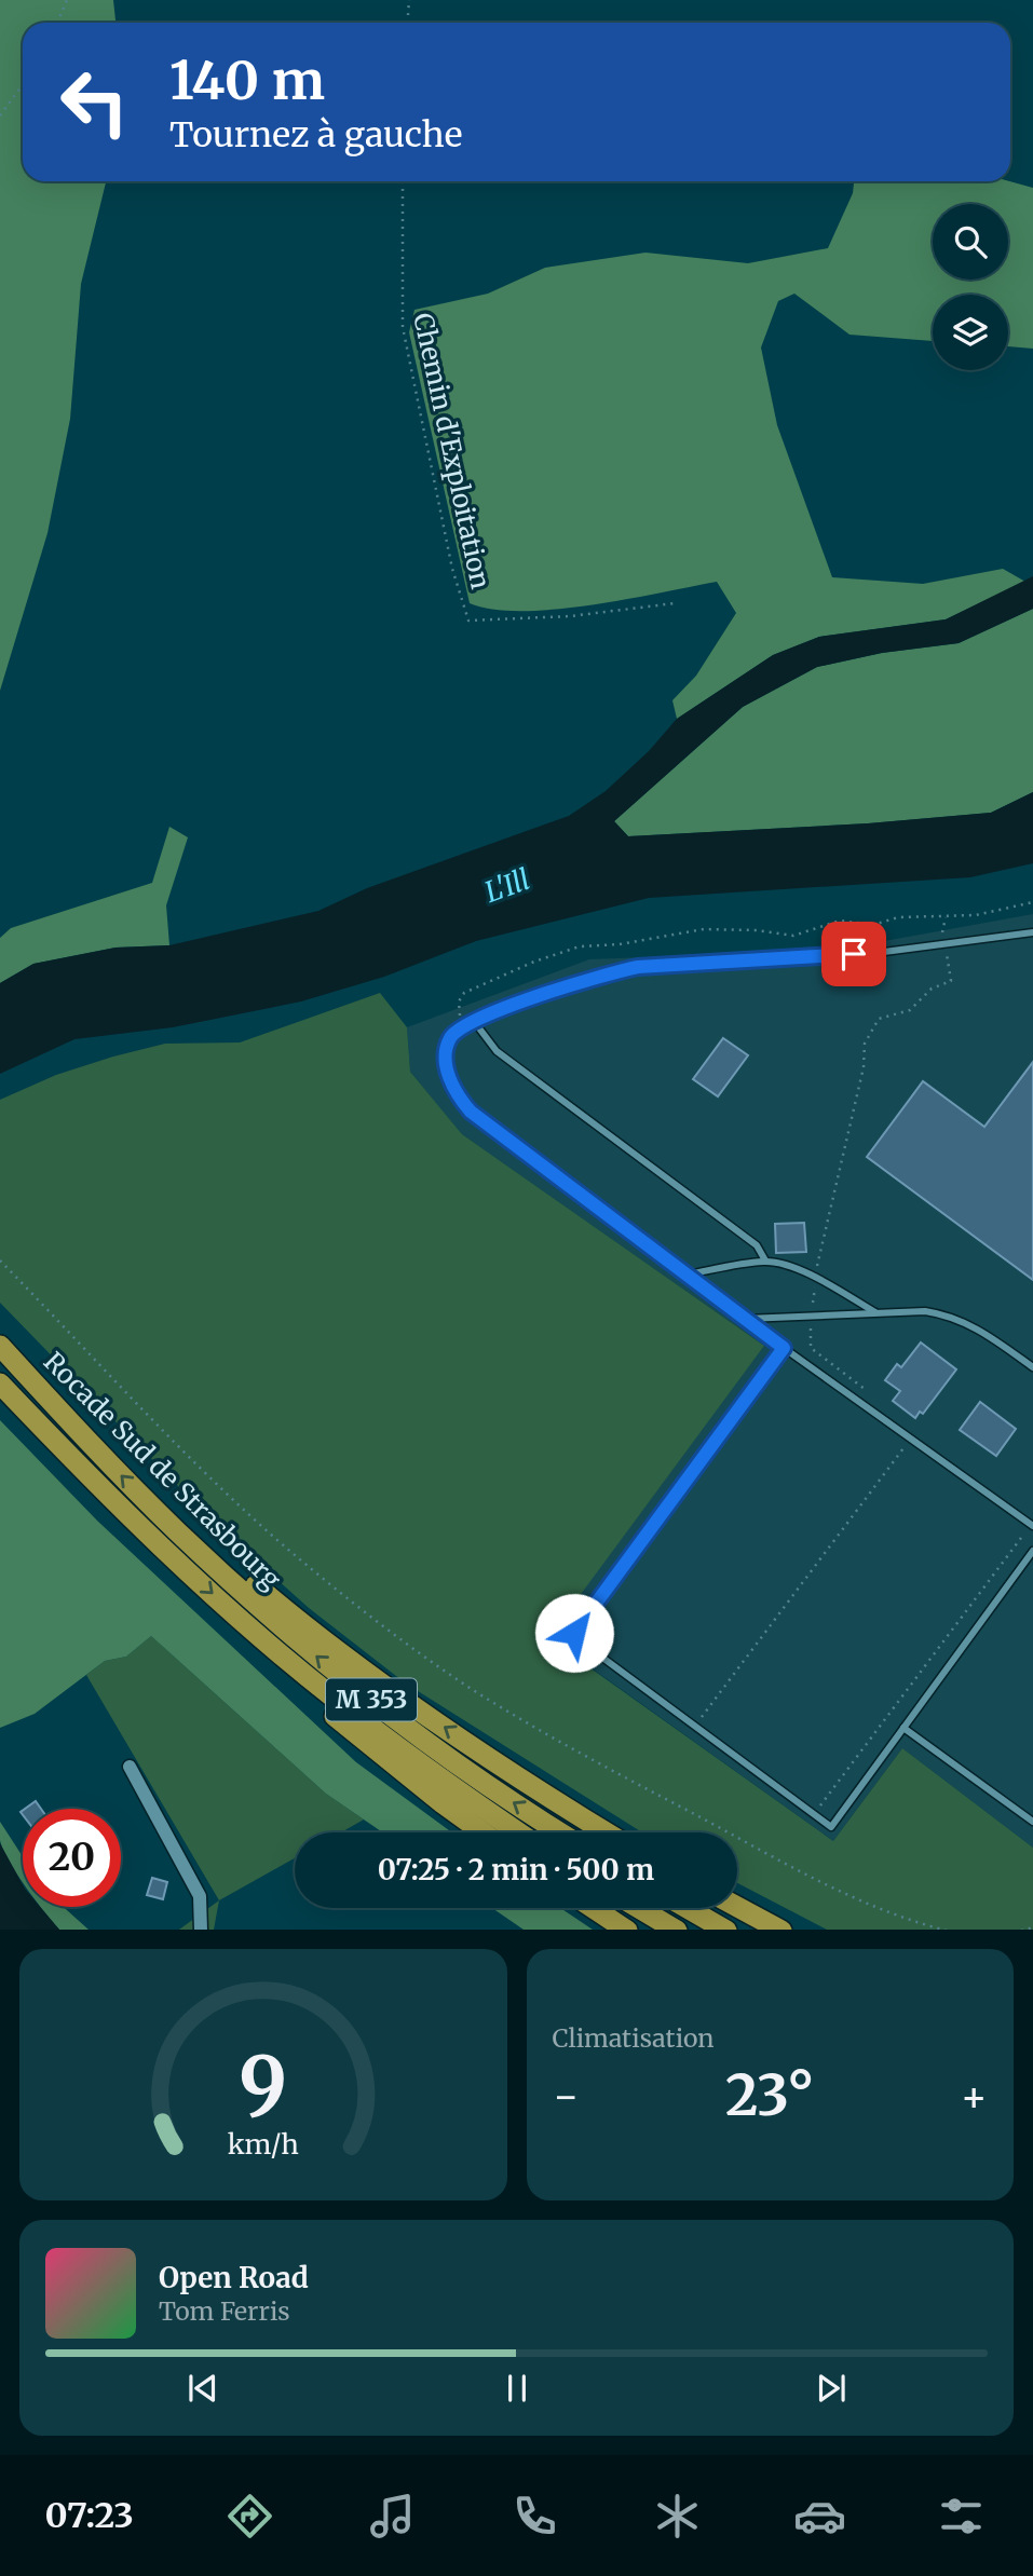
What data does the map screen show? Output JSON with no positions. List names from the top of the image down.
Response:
{
  "streets": {
    "highway": ["Rocade Sud de Strasbourg", "M 353"],
    "path": ["Chemin d'Exploitation"]
  },
  "water": ["L'Ill"],
  "page": {
    "turn": ["140 m", "Tournez à gauche"],
    "limit": "20",
    "trip": "07:25 · 2 min · 500 m",
    "tile": "Climatisation",
    "heat": ["−", "23°", "+"],
    "song": ["Open Road", "Tom Ferris"],
    "tabs": "07:23",
    "gauge": ["9", "km/h"]
  }
}
